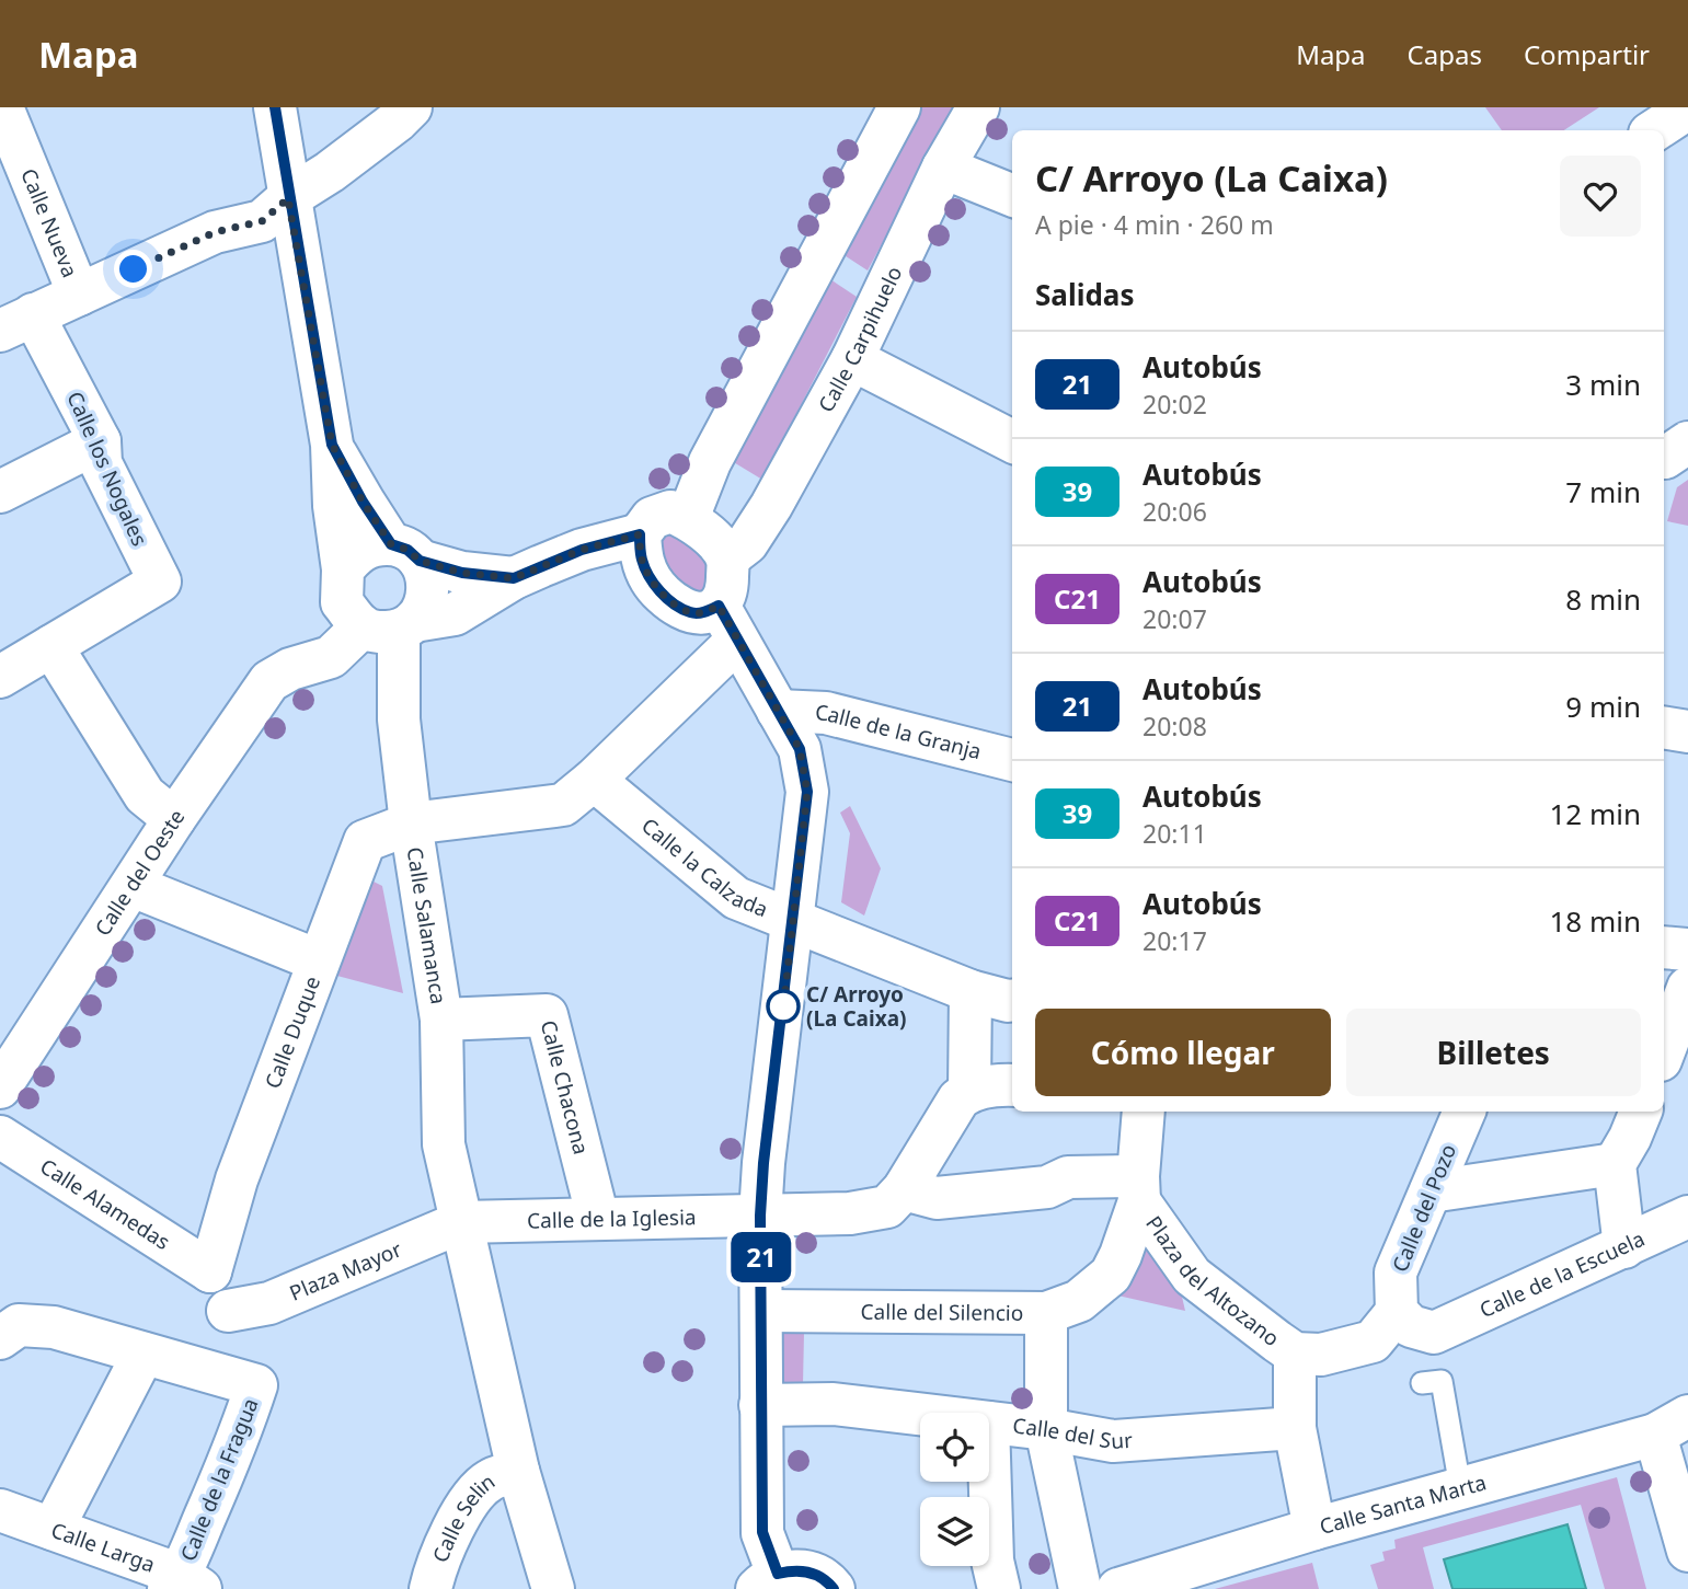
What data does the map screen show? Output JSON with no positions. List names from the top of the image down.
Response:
{
  "streets": {
    "street": [
      "Calle Nueva",
      "Calle Carpihuelo",
      "Calle los Nogales",
      "Calle de la Granja",
      "Calle la Calzada",
      "Calle del Oeste",
      "Calle Salamanca",
      "Calle Duque",
      "Calle Chacona",
      "Calle Alamedas",
      "Calle del Pozo",
      "Calle de la Iglesia",
      "Plaza Mayor",
      "Calle de la Escuela",
      "Plaza del Altozano",
      "Calle del Silencio",
      "Calle del Sur",
      "Calle de la Fragua",
      "Calle Santa Marta",
      "Calle Selin",
      "Calle Larga"
    ]
  },
  "crossings": [
    ["Calle del Oeste", "Calle Salamanca"],
    ["Calle Salamanca", "Calle Duque"],
    ["Calle Salamanca", "Calle Chacona"],
    ["Calle Salamanca", "Calle de la Iglesia"],
    ["Calle Salamanca", "Plaza Mayor"],
    ["Calle Salamanca", "Calle Selin"],
    ["Calle Duque", "Calle Alamedas"],
    ["Calle Chacona", "Calle de la Iglesia"],
    ["Calle del Pozo", "Calle de la Escuela"],
    ["Calle de la Iglesia", "Plaza Mayor"],
    ["Plaza del Altozano", "Calle del Silencio"],
    ["Calle de la Fragua", "Calle Larga"]
  ],
  "places": ["C/ Arroyo (La Caixa)"],
  "lines": ["bus line 21"],
  "page": {
    "header": "Mapa",
    "nav": ["Mapa", "Capas", "Compartir"],
    "on_map": "21",
    "heading": [
      ["C/ Arroyo (La Caixa)", "A pie · 4 min · 260 m"],
      "Salidas"
    ],
    "list": [
      {
        "mark": "21",
        "name": "Autobús",
        "note": "20:02",
        "value": "3 min"
      },
      {
        "mark": "39",
        "name": "Autobús",
        "note": "20:06",
        "value": "7 min"
      },
      {
        "mark": "C21",
        "name": "Autobús",
        "note": "20:07",
        "value": "8 min"
      },
      {
        "mark": "21",
        "name": "Autobús",
        "note": "20:08",
        "value": "9 min"
      },
      {
        "mark": "39",
        "name": "Autobús",
        "note": "20:11",
        "value": "12 min"
      },
      {
        "mark": "C21",
        "name": "Autobús",
        "note": "20:17",
        "value": "18 min"
      }
    ],
    "buttons": ["Cómo llegar", "Billetes"]
  }
}
